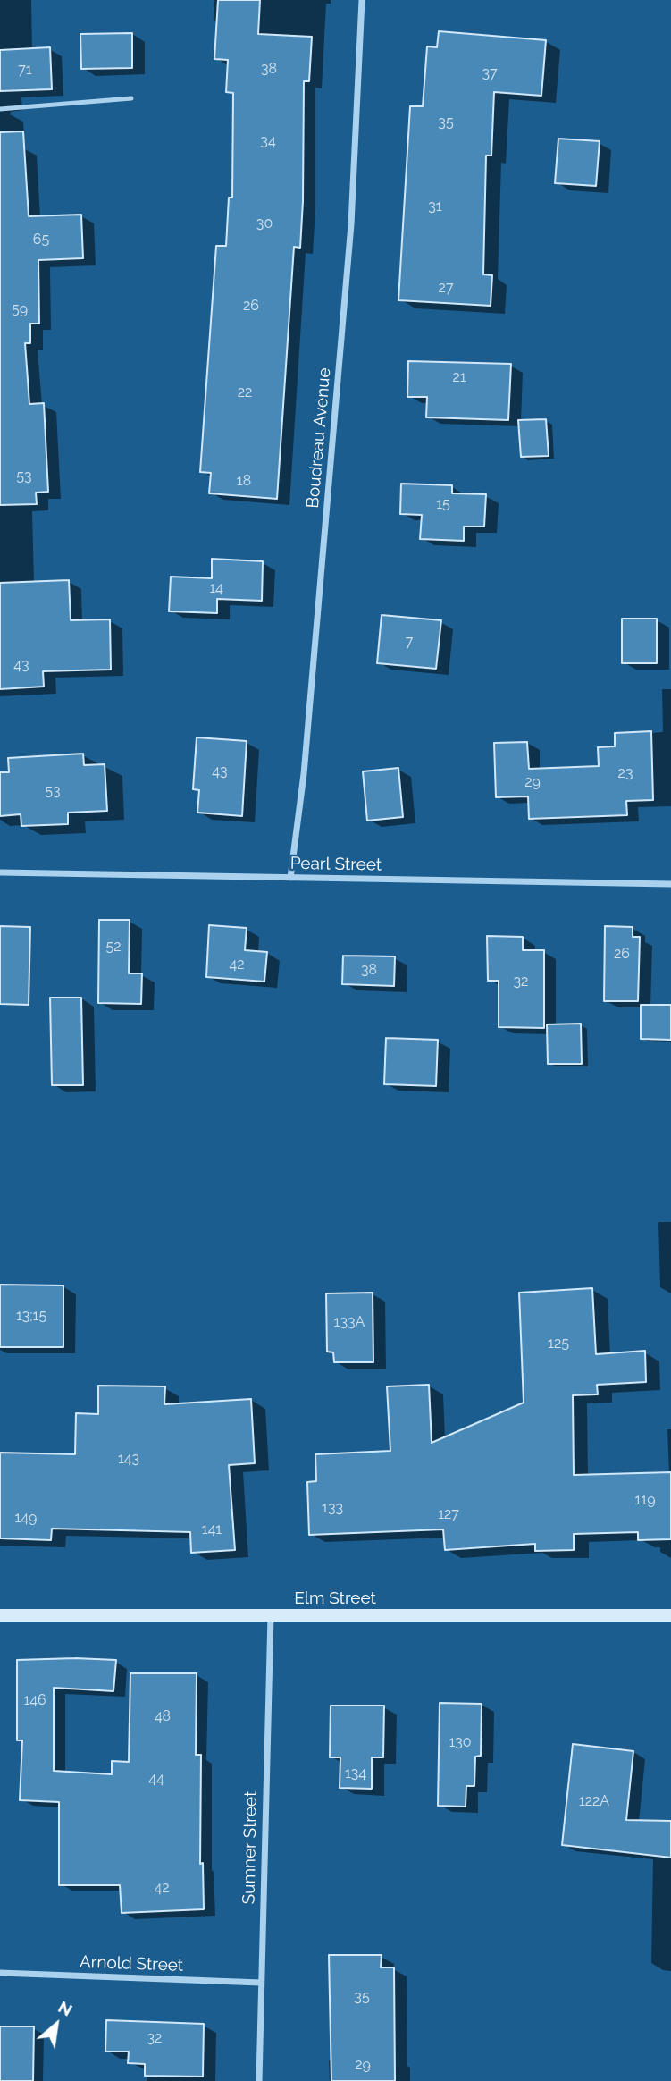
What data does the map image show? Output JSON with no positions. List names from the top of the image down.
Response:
{
  "streets": {
    "street": [
      "Boudreau Avenue",
      "Pearl Street",
      "Elm Street",
      "Sumner Street",
      "Arnold Street"
    ]
  },
  "crossings": [
    ["Boudreau Avenue", "Pearl Street"],
    ["Elm Street", "Sumner Street"],
    ["Sumner Street", "Arnold Street"]
  ],
  "house_numbers": [
    "38",
    "71",
    "37",
    "35",
    "34",
    "31",
    "30",
    "65",
    "27",
    "26",
    "59",
    "21",
    "22",
    "53",
    "18",
    "15",
    "14",
    "7",
    "43",
    "43",
    "23",
    "29",
    "53",
    "52",
    "26",
    "42",
    "38",
    "32",
    "13;15",
    "133A",
    "125",
    "143",
    "119",
    "133",
    "127",
    "149",
    "141",
    "146",
    "48",
    "130",
    "134",
    "44",
    "122A",
    "42",
    "35",
    "32",
    "29"
  ],
  "north": "top right"
}
